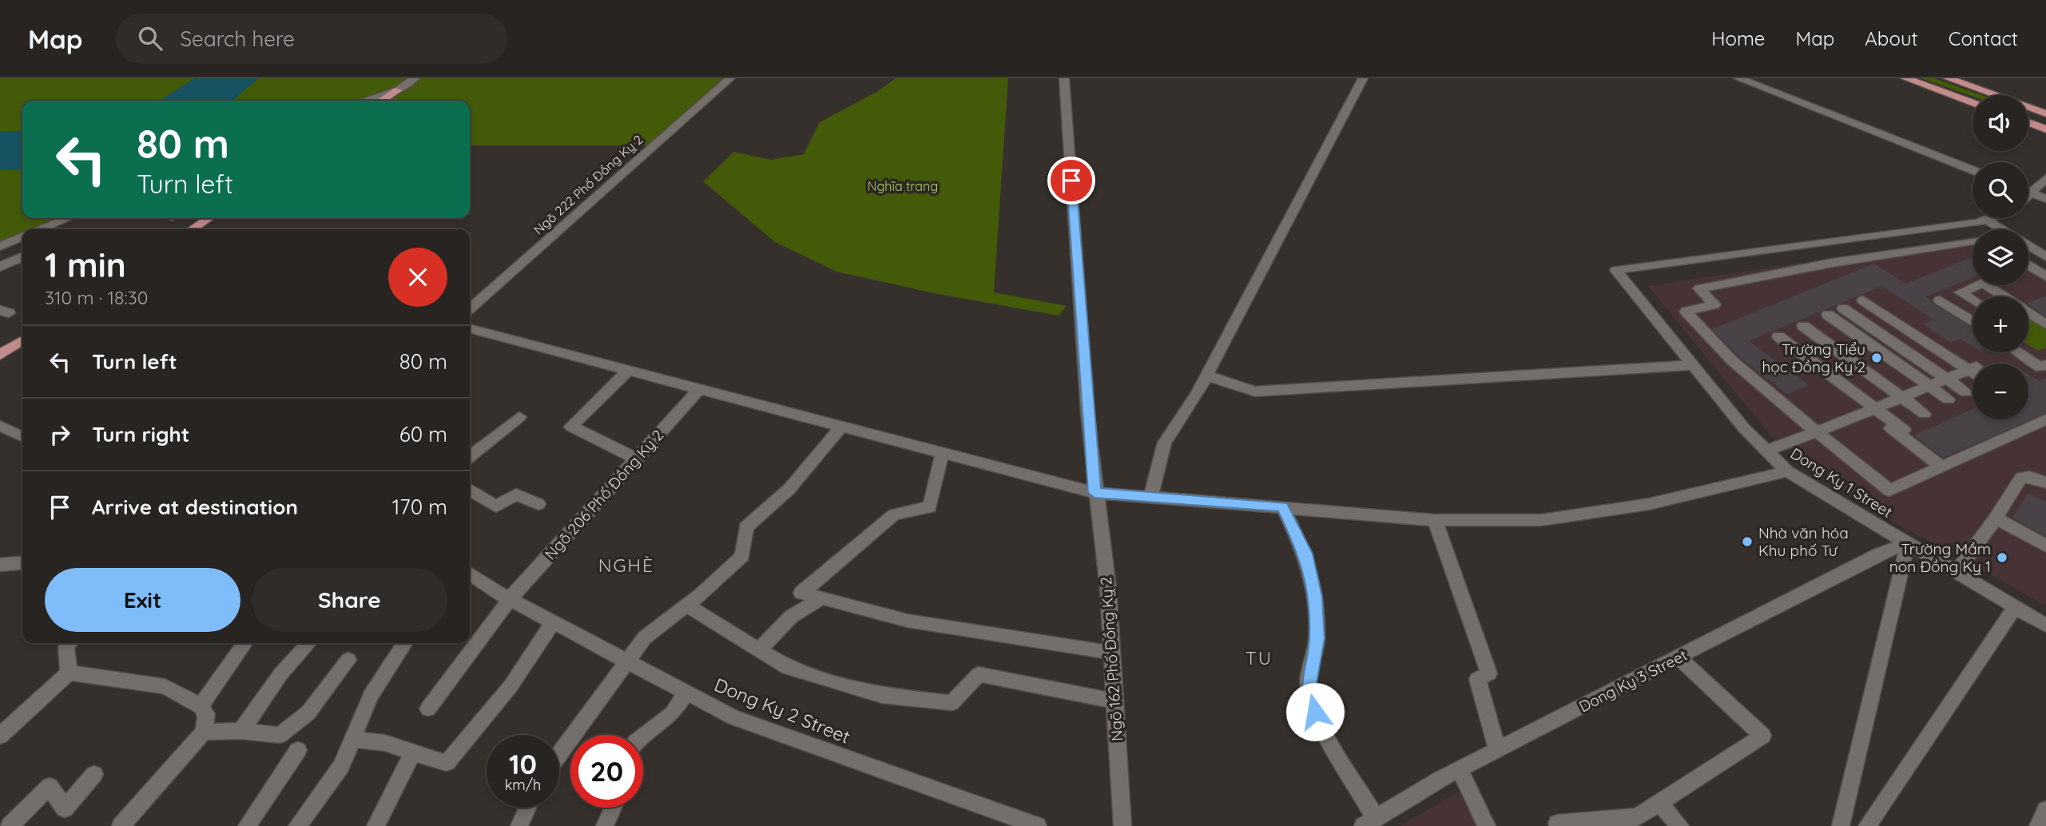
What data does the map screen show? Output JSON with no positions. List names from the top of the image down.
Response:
{
  "streets": {
    "street": [
      "Ngõ 222 Phố Đồng Kỵ 2",
      "Dong Ky 1 Street",
      "Ngõ 206 Phố Đồng Kỵ 2",
      "Ngõ 162 Phố Đồng Kỵ 2",
      "Dong Ky 3 Street",
      "Dong Ky 2 Street"
    ]
  },
  "crossings": [
    ["Dong Ky 1 Street", "Dong Ky 3 Street"],
    ["Ngõ 206 Phố Đồng Kỵ 2", "Dong Ky 2 Street"]
  ],
  "districts": ["NGHÈ", "TU"],
  "parks": ["Nghĩa trang"],
  "places": ["Trường Tiểu học Đồng Kỵ 2", "Nhà văn hóa Khu phố Tư", "Trường Mầm non Đồng Kỵ 1"],
  "page": {
    "header": "Map",
    "search": "Search here",
    "nav": [
      "Home",
      "Map",
      "About",
      "Contact"
    ],
    "map_buttons": ["+", "−"],
    "turn": ["80 m", "Turn left"],
    "heading": ["1 min", "310 m · 18:30"],
    "list": [
      {
        "name": "Turn left",
        "value": "80 m"
      },
      {
        "name": "Turn right",
        "value": "60 m"
      },
      {
        "name": "Arrive at destination",
        "value": "170 m"
      }
    ],
    "buttons": ["Exit", "Share"],
    "speed": "10 km/h",
    "limit": "20"
  }
}
